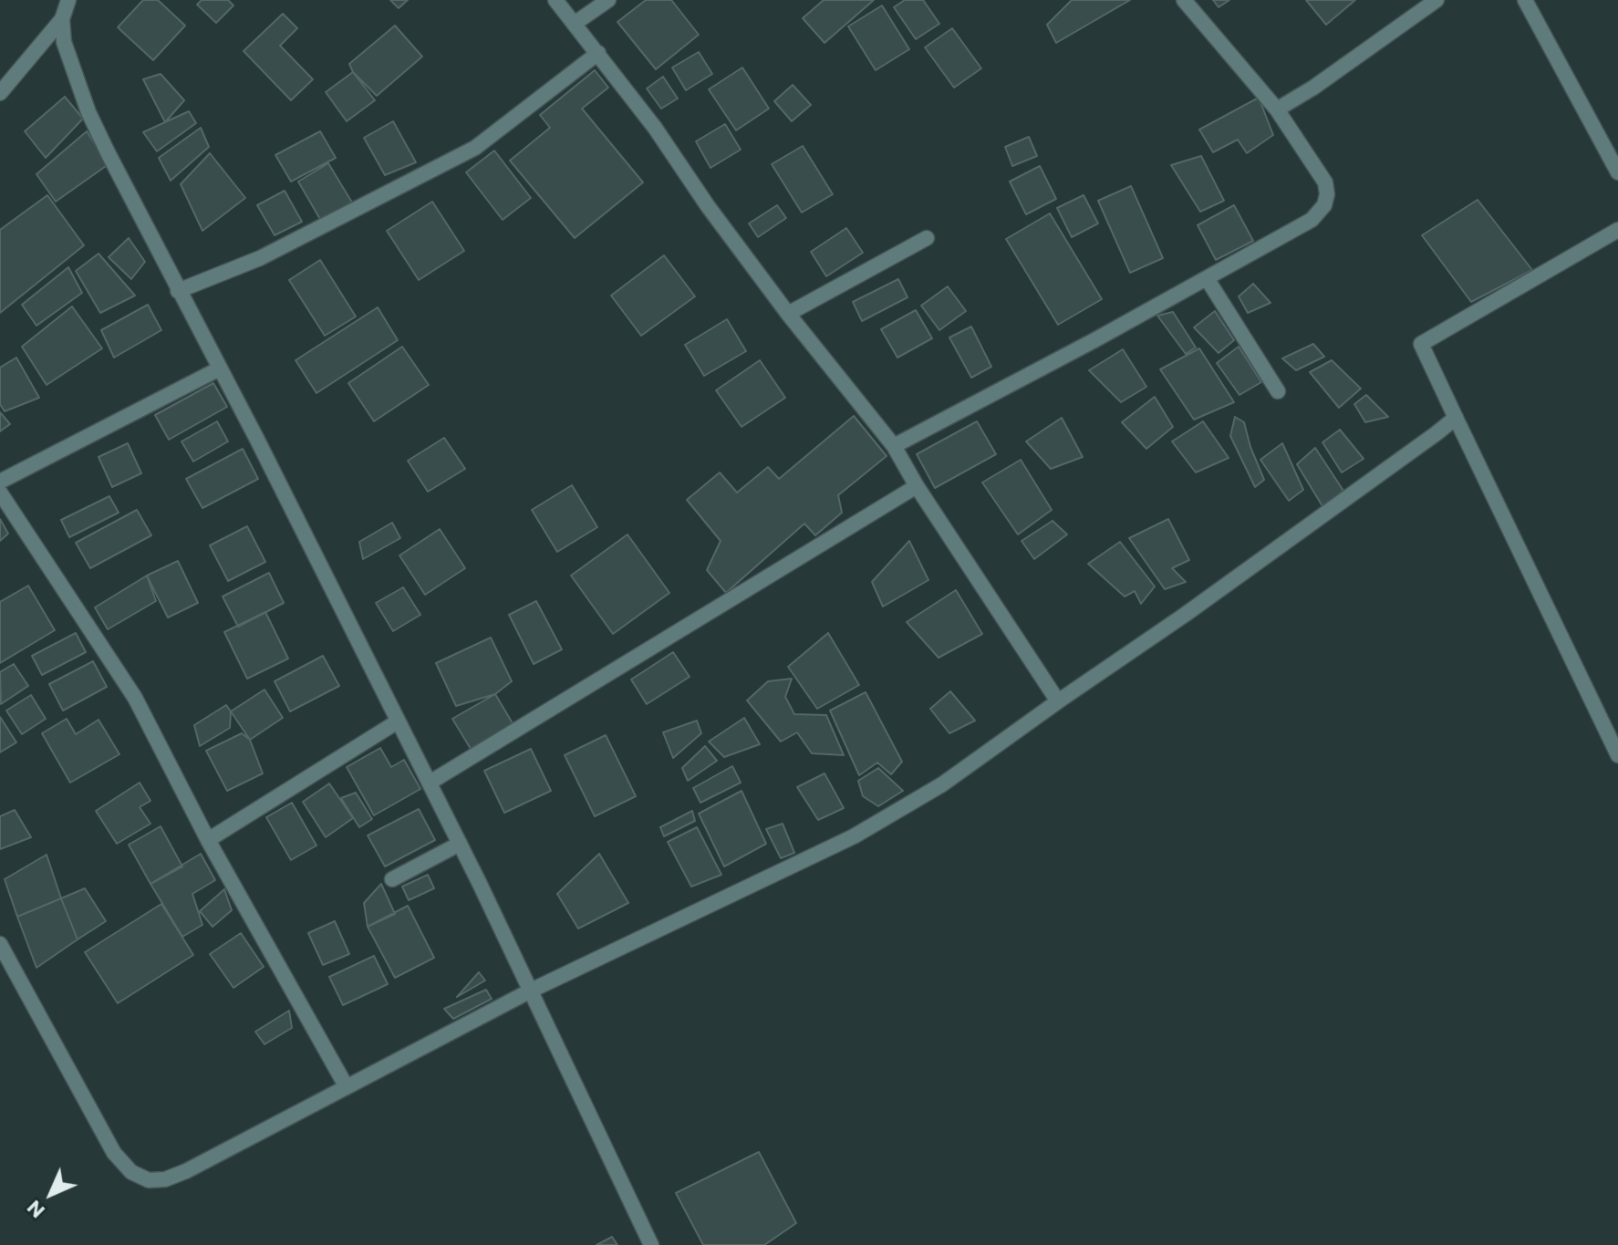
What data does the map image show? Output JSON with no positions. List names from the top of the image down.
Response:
{
  "north": "bottom left"
}
